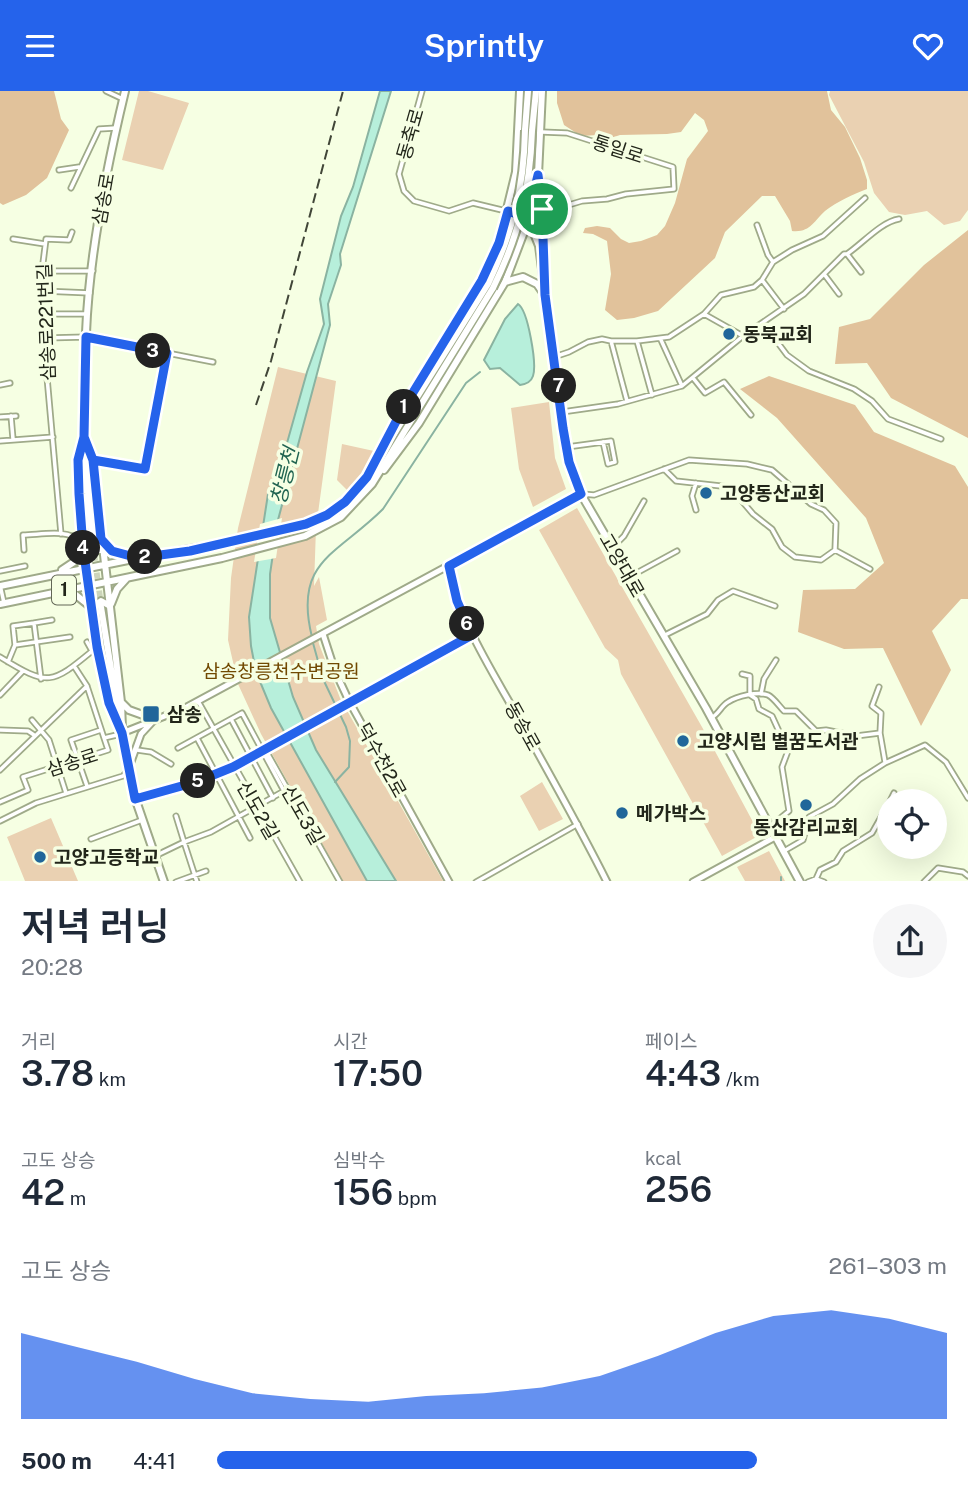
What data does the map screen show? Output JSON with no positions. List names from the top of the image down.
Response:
{
  "streets": {
    "main road": ["삼송로", "고양대로", "1"],
    "street": [
      "동축로",
      "통일로",
      "삼송로221번길",
      "동송로",
      "덕수천2로",
      "신도2길",
      "신도3길"
    ]
  },
  "water": ["창릉천"],
  "parks": ["삼송창릉천수변공원"],
  "places": {
    "other": [
      "동북교회",
      "고양동산교회",
      "고양시립 별꿈도서관",
      "동산감리교회",
      "메가박스",
      "고양고등학교"
    ],
    "transit": ["삼송"]
  },
  "page": {
    "header": "Sprintly",
    "pins": [
      "3",
      "7",
      "1",
      "4",
      "2",
      "6",
      "5"
    ],
    "heading": ["저녁 러닝", "20:28"],
    "stats": [
      ["거리", "3.78 km"],
      ["시간", "17:50"],
      ["페이스", "4:43 /km"],
      ["고도 상승", "42 m"],
      ["심박수", "156 bpm"],
      ["kcal", "256"]
    ],
    "chart": ["고도 상승", "261–303 m"],
    "list": [
      {
        "name": "500 m",
        "note": "4:41"
      }
    ]
  }
}
